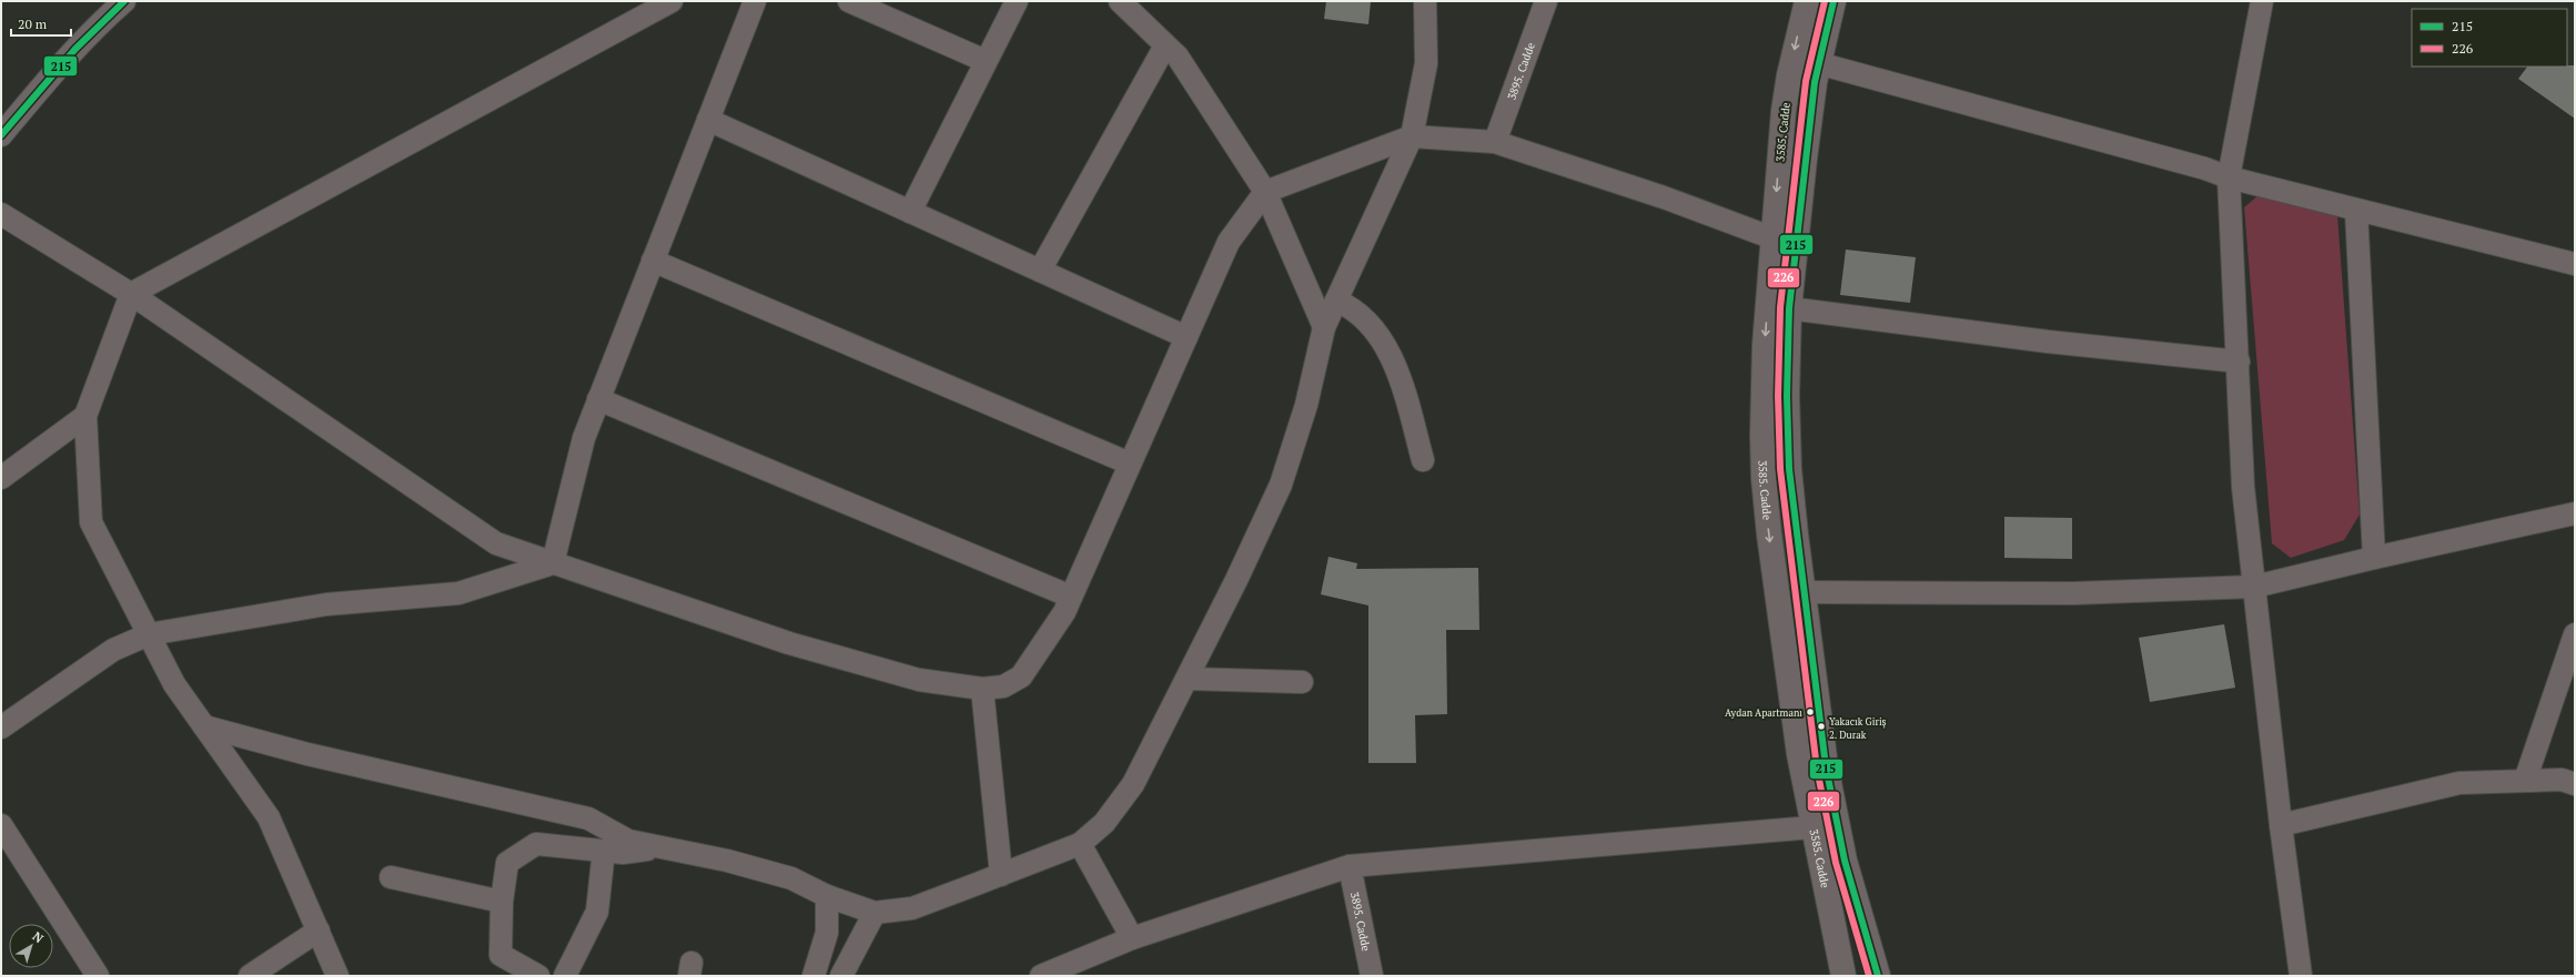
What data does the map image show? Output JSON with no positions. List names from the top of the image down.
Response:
{
  "streets": {
    "main road": ["3585. Cadde"],
    "street": ["3895. Cadde"]
  },
  "places": ["Aydan Apartmanı", "Yakacık Giriş 2. Durak"],
  "lines": ["transit line 215", "transit line 226"],
  "legend": ["215", "226"],
  "scale_bar": "20 m",
  "north": "top right"
}
